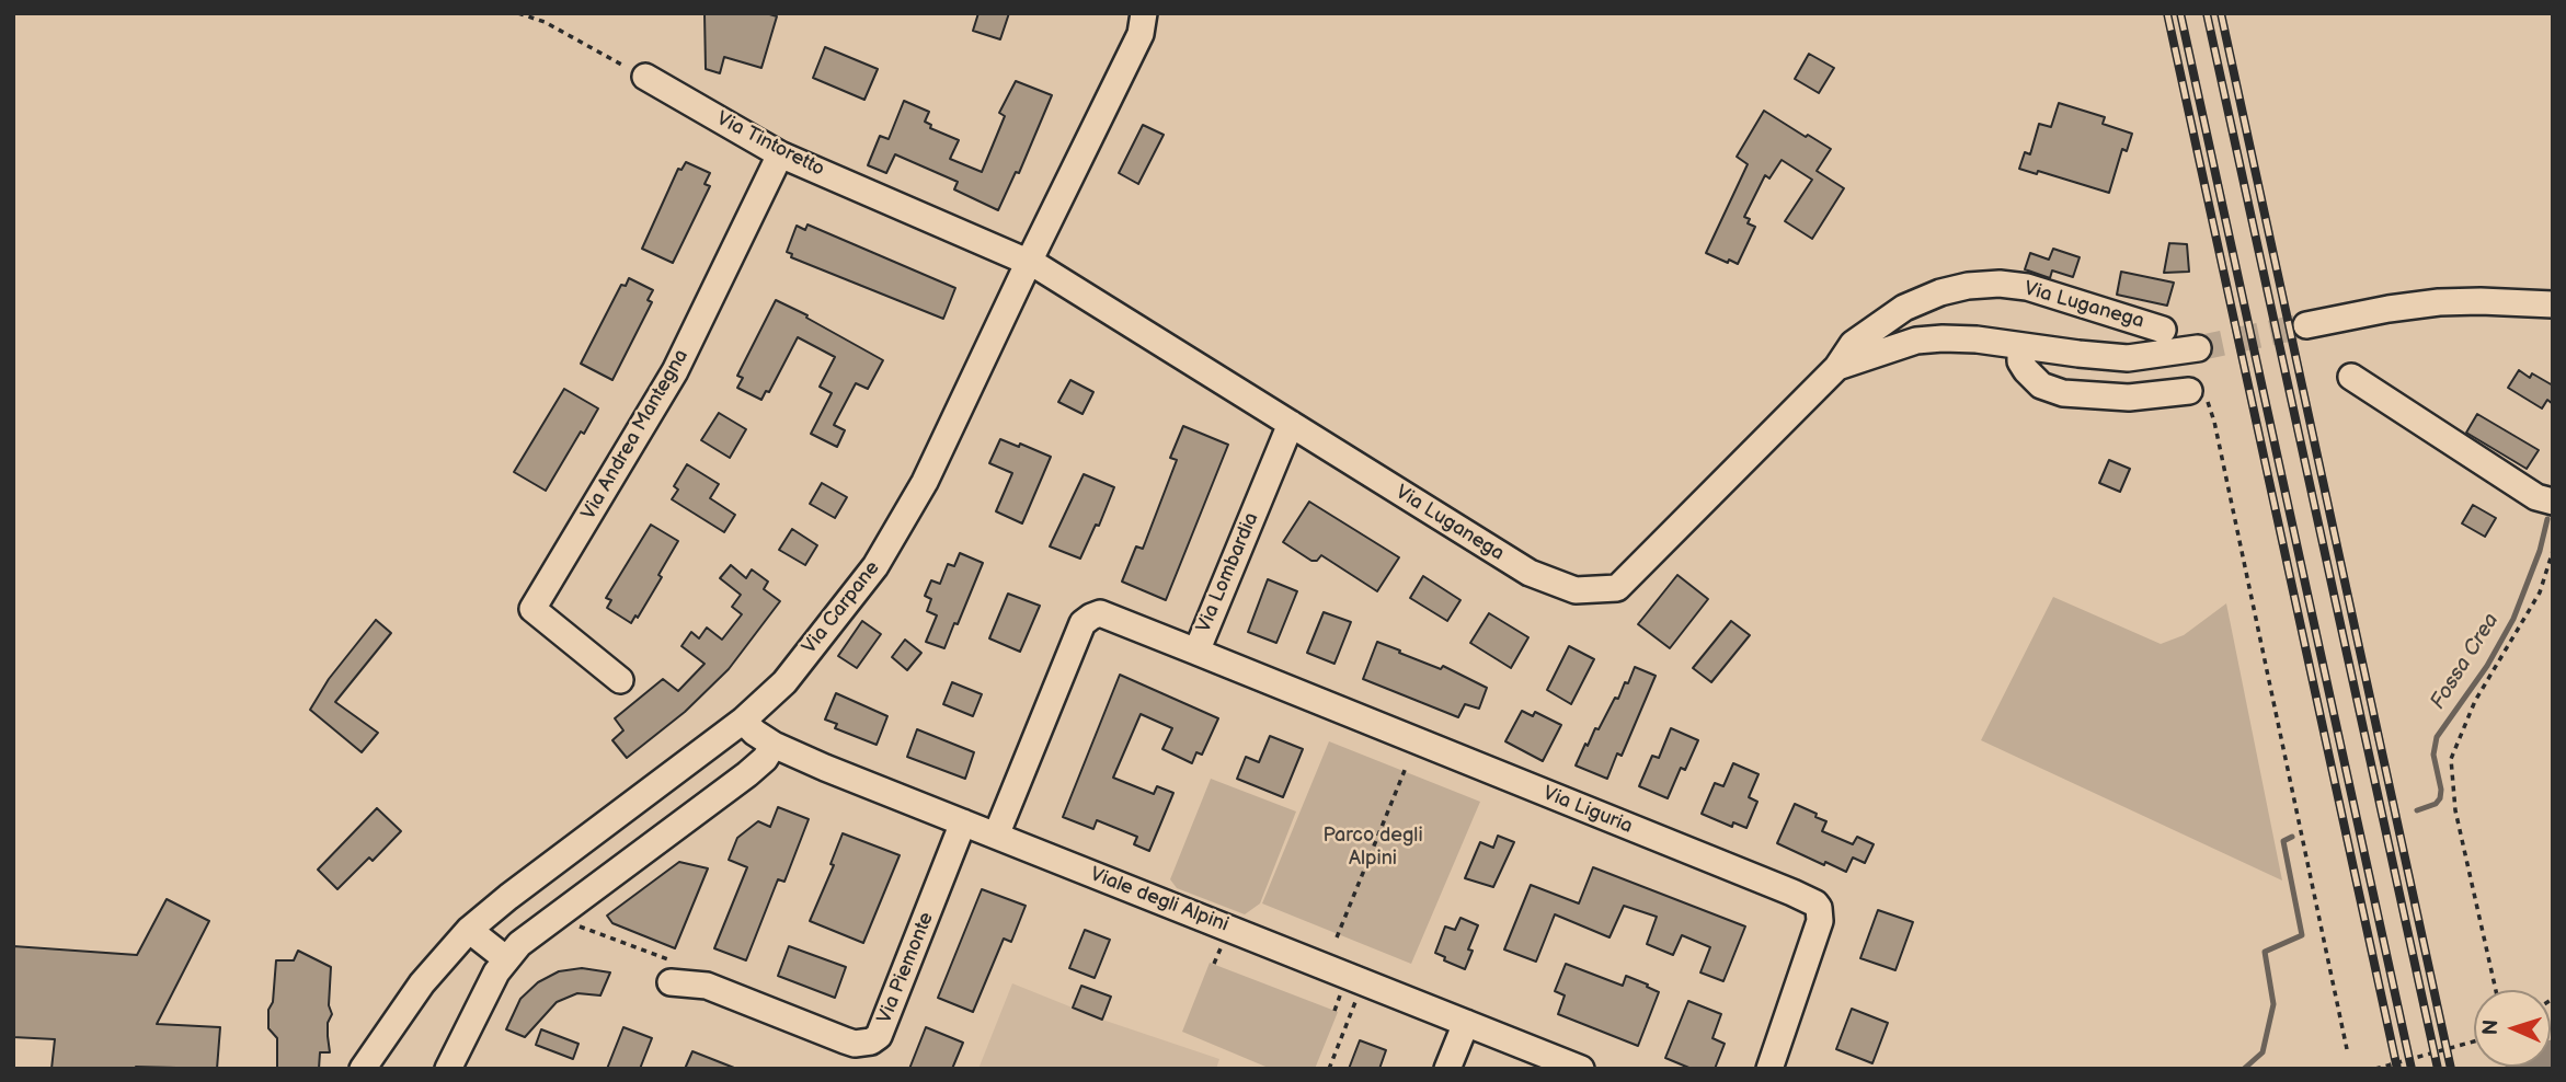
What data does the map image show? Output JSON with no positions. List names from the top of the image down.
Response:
{
  "streets": {
    "street": [
      "Via Tintoretto",
      "Via Luganega",
      "Via Andrea Mantegna",
      "Via Lombardia",
      "Via Carpane",
      "Via Liguria",
      "Viale degli Alpini",
      "Via Piemonte"
    ]
  },
  "crossings": [
    ["Via Tintoretto", "Via Luganega"],
    ["Via Tintoretto", "Via Andrea Mantegna"],
    ["Via Tintoretto", "Via Carpane"],
    ["Via Luganega", "Via Lombardia"],
    ["Via Luganega", "Via Carpane"],
    ["Via Lombardia", "Via Liguria"],
    ["Via Lombardia", "Viale degli Alpini"],
    ["Via Carpane", "Viale degli Alpini"],
    ["Viale degli Alpini", "Via Piemonte"]
  ],
  "water": ["Fossa Crea"],
  "parks": ["Parco degli Alpini"],
  "north": "left"
}
